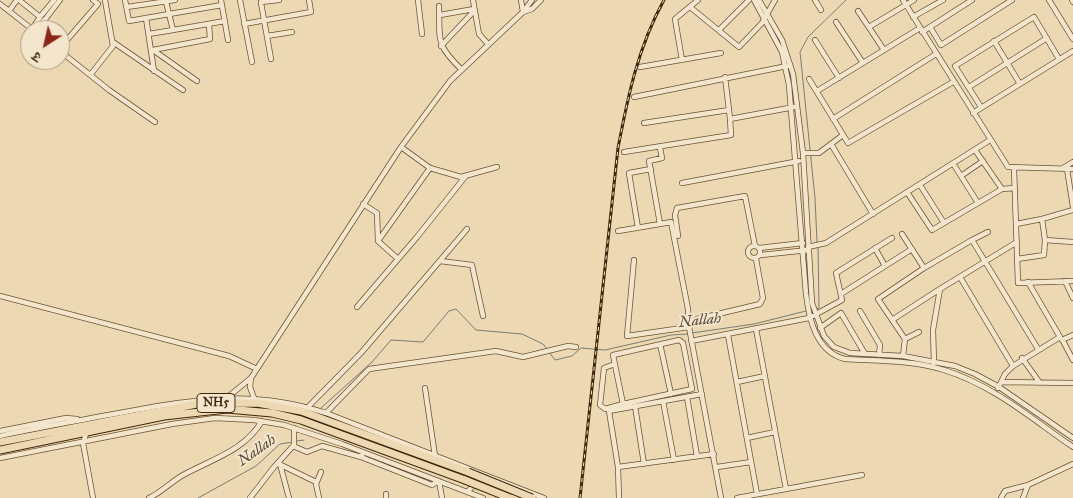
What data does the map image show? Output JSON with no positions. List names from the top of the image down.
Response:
{
  "streets": {
    "highway": ["NH5"]
  },
  "water": ["Nallah"],
  "north": "bottom left"
}
